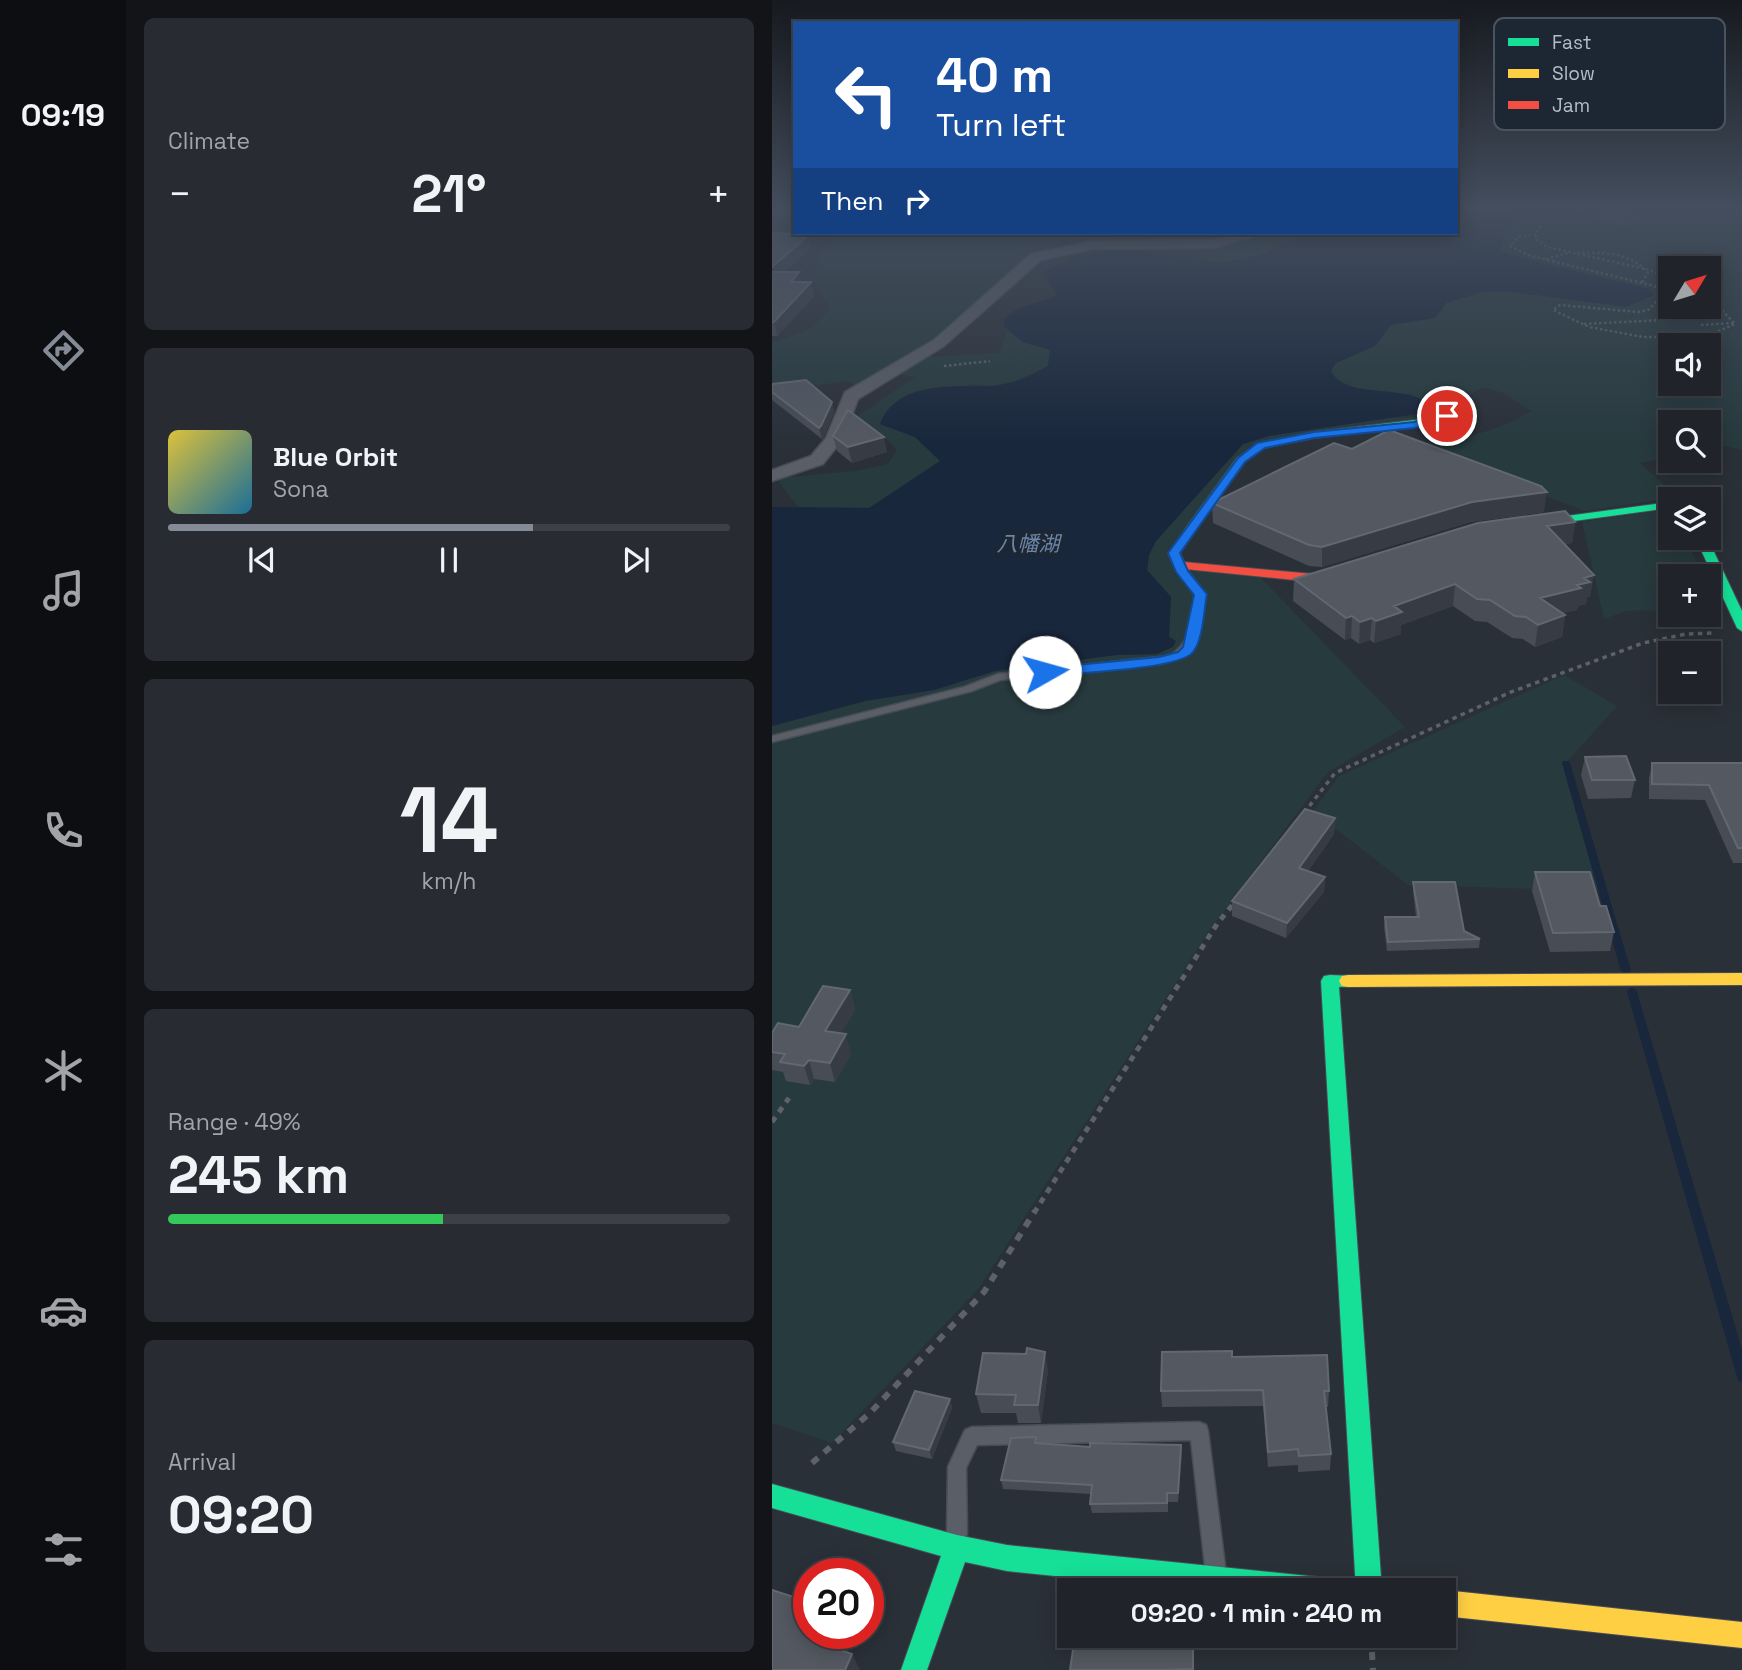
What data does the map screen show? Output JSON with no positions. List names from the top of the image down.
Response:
{
  "water": ["八幡湖"],
  "legend": ["Fast", "Slow", "Jam"],
  "north": "top right",
  "page": {
    "tabs": "09:19",
    "tile": [
      "Climate",
      ["14", "km/h"],
      ["Range · 49%", "245 km"],
      ["Arrival", "09:20"]
    ],
    "turn": ["40 m", "Turn left"],
    "heat": ["−", "21°", "+"],
    "then": "Then",
    "map_buttons": ["+", "−"],
    "song": ["Blue Orbit", "Sona"],
    "limit": "20",
    "trip": "09:20 · 1 min · 240 m"
  }
}
